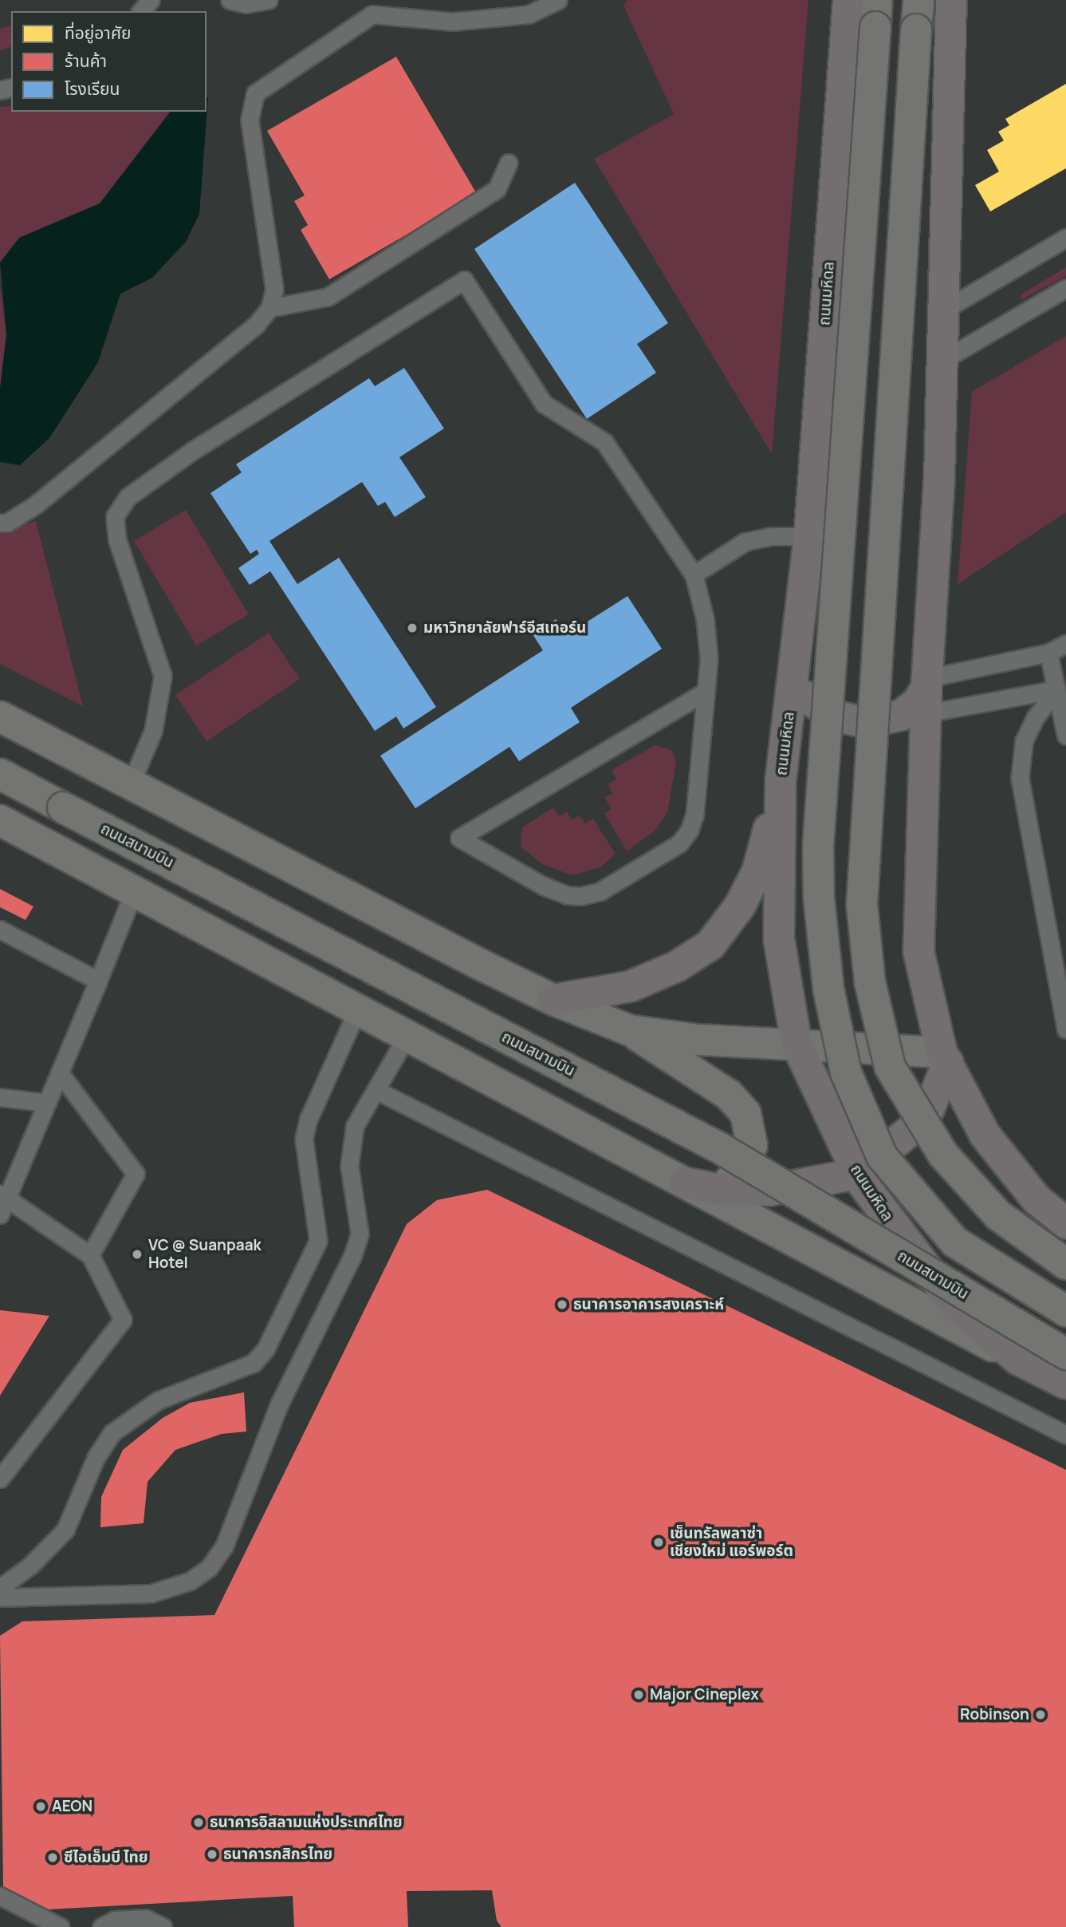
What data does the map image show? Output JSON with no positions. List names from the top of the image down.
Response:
{
  "streets": {
    "main road": ["ถนนมหิดล", "ถนนสนามบิน"]
  },
  "places": [
    "มหาวิทยาลัยฟาร์อีสเทอร์น",
    "VC @ Suanpaak Hotel",
    "ธนาคารอาคารสงเคราะห์",
    "เซ็นทรัลพลาซ่า เชียงใหม่ แอร์พอร์ต",
    "Major Cineplex",
    "Robinson",
    "AEON",
    "ธนาคารอิสลามแห่งประเทศไทย",
    "ธนาคารกสิกรไทย",
    "ซีไอเอ็มบี ไทย"
  ],
  "legend": ["ที่อยู่อาศัย", "ร้านค้า", "โรงเรียน"]
}
